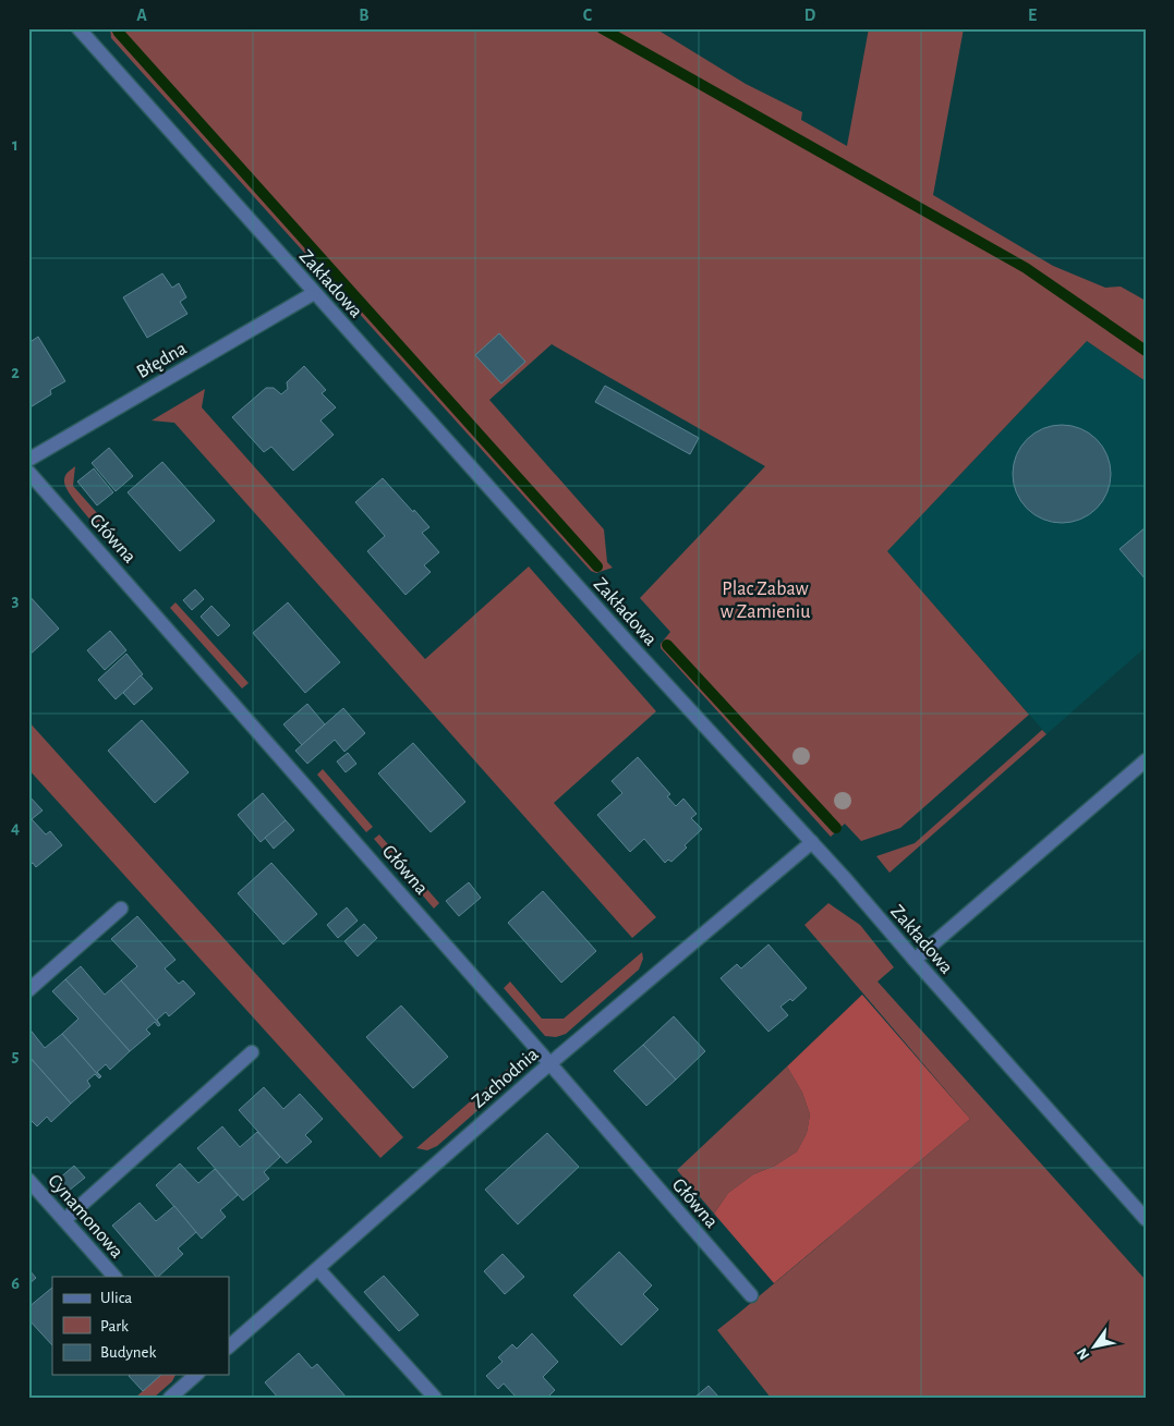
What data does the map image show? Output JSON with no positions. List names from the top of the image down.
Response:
{
  "streets": {
    "street": [
      "Zakładowa",
      "Błędna",
      "Główna",
      "Zachodnia",
      "Cynamonowa"
    ]
  },
  "crossings": [
    ["Zakładowa", "Błędna"],
    ["Zakładowa", "Zachodnia"],
    ["Główna", "Zachodnia"]
  ],
  "parks": ["Plac Zabaw w Zamieniu"],
  "legend": ["Ulica", "Park", "Budynek"],
  "north": "bottom left",
  "grid": {
    "columns": [
      "A",
      "B",
      "C",
      "D",
      "E"
    ],
    "rows": [
      "1",
      "2",
      "3",
      "4",
      "5",
      "6"
    ]
  }
}
